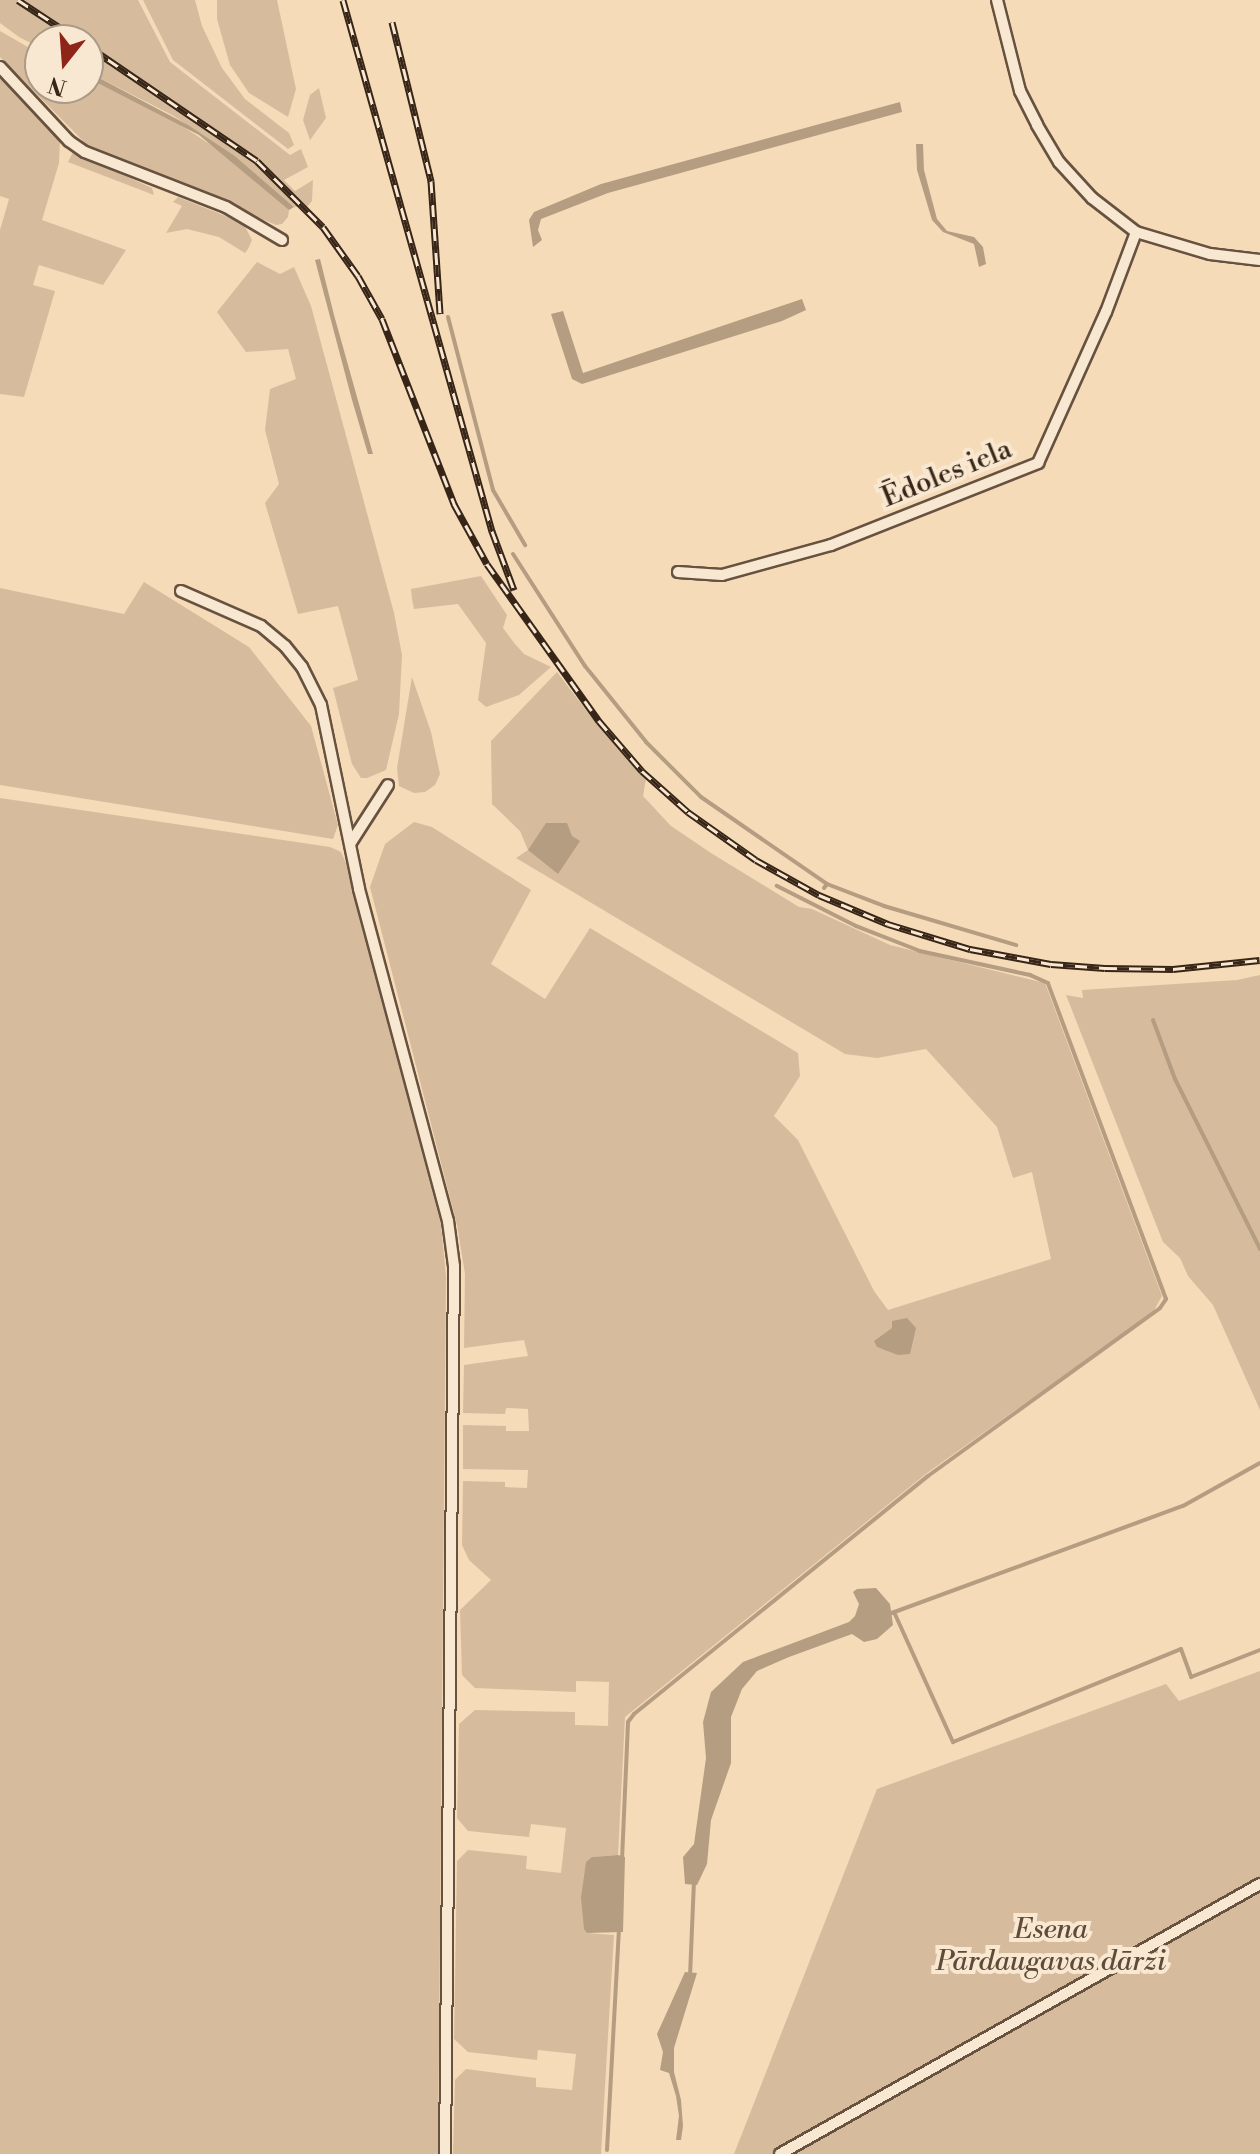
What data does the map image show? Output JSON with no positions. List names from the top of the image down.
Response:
{
  "streets": {
    "street": ["Ēdoles iela"]
  },
  "parks": ["Esena Pārdaugavas dārzi"],
  "north": "bottom"
}
